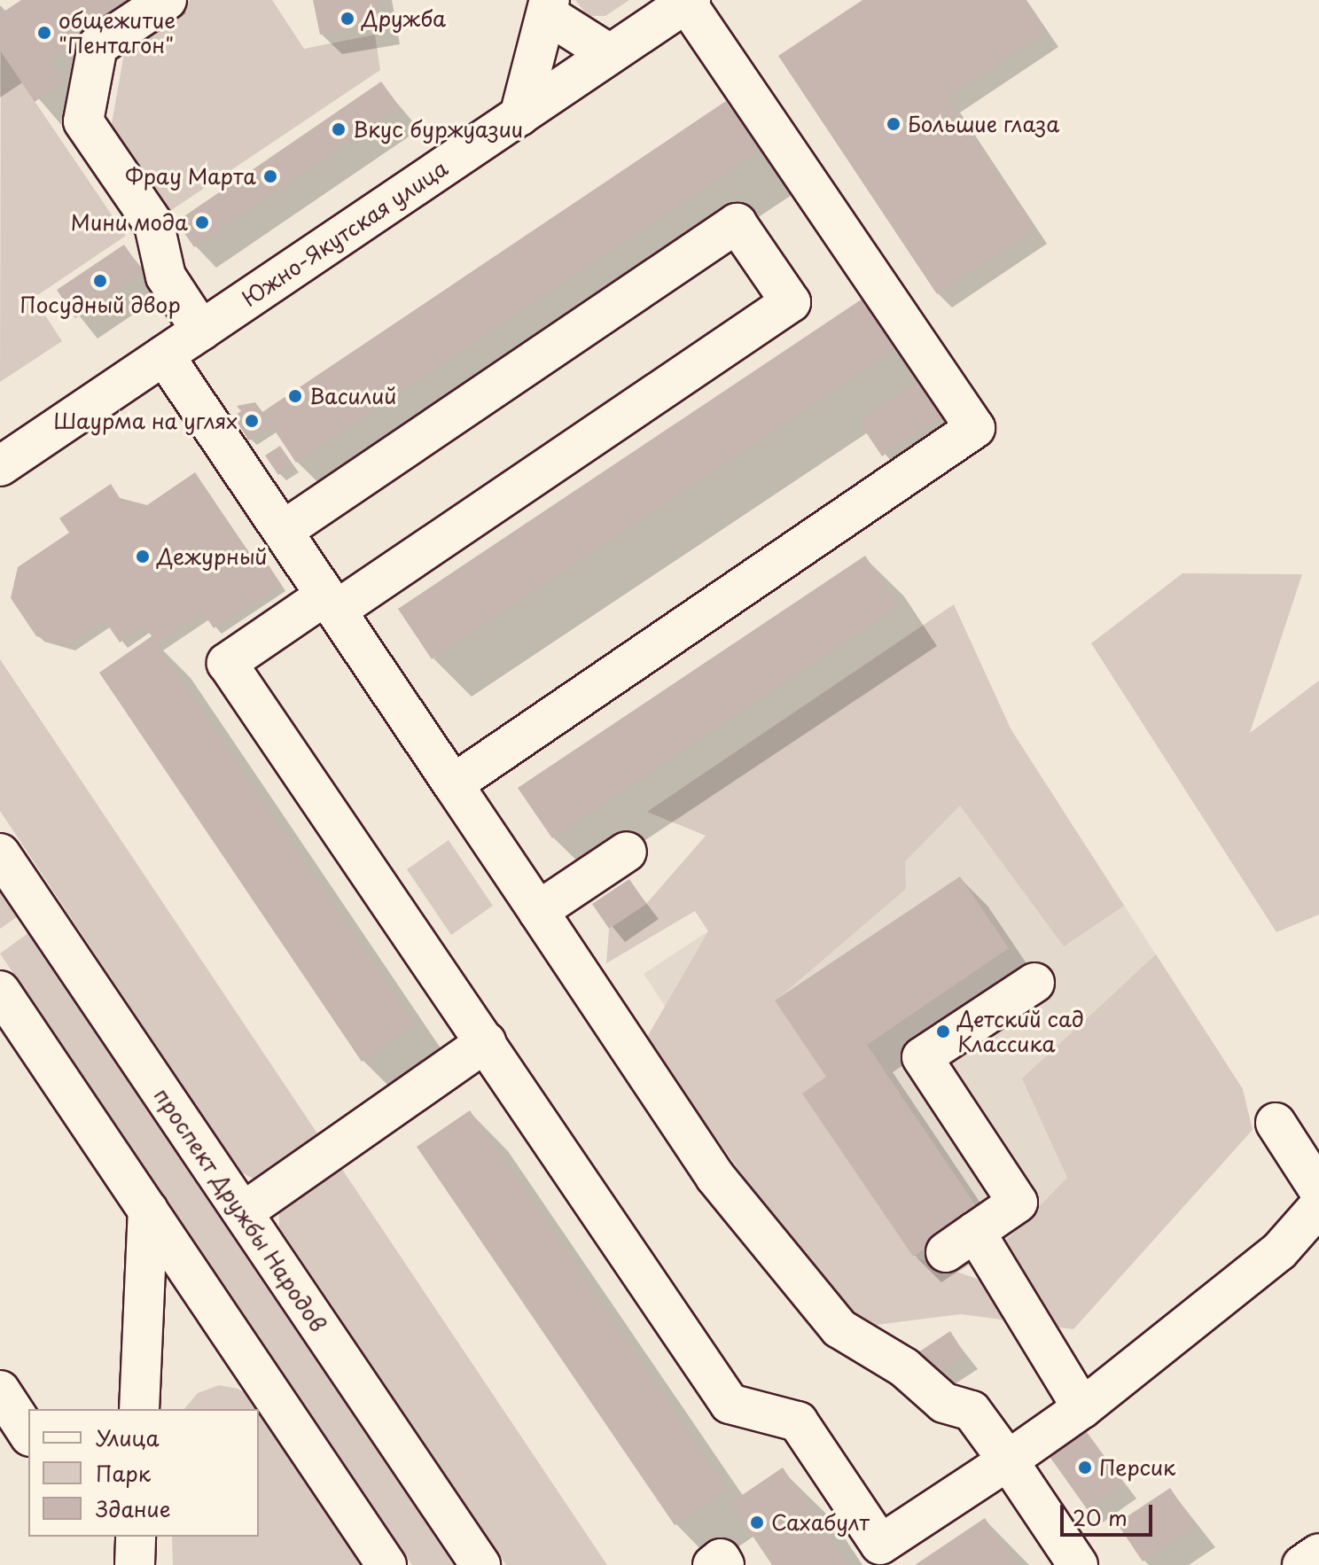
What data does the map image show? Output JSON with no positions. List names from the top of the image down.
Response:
{
  "streets": {
    "street": ["Южно-Якутская улица", "проспект Дружбы Народов"]
  },
  "places": [
    "Дружба",
    "общежитие \"Пентагон\"",
    "Большие глаза",
    "Вкус буржуазии",
    "Фрау Марта",
    "Мини мода",
    "Посудный двор",
    "Василий",
    "Шаурма на углях",
    "Дежурный",
    "Детский сад Классика",
    "Персик",
    "Сахабулт"
  ],
  "legend": ["Улица", "Парк", "Здание"],
  "scale_bar": "20 m"
}
